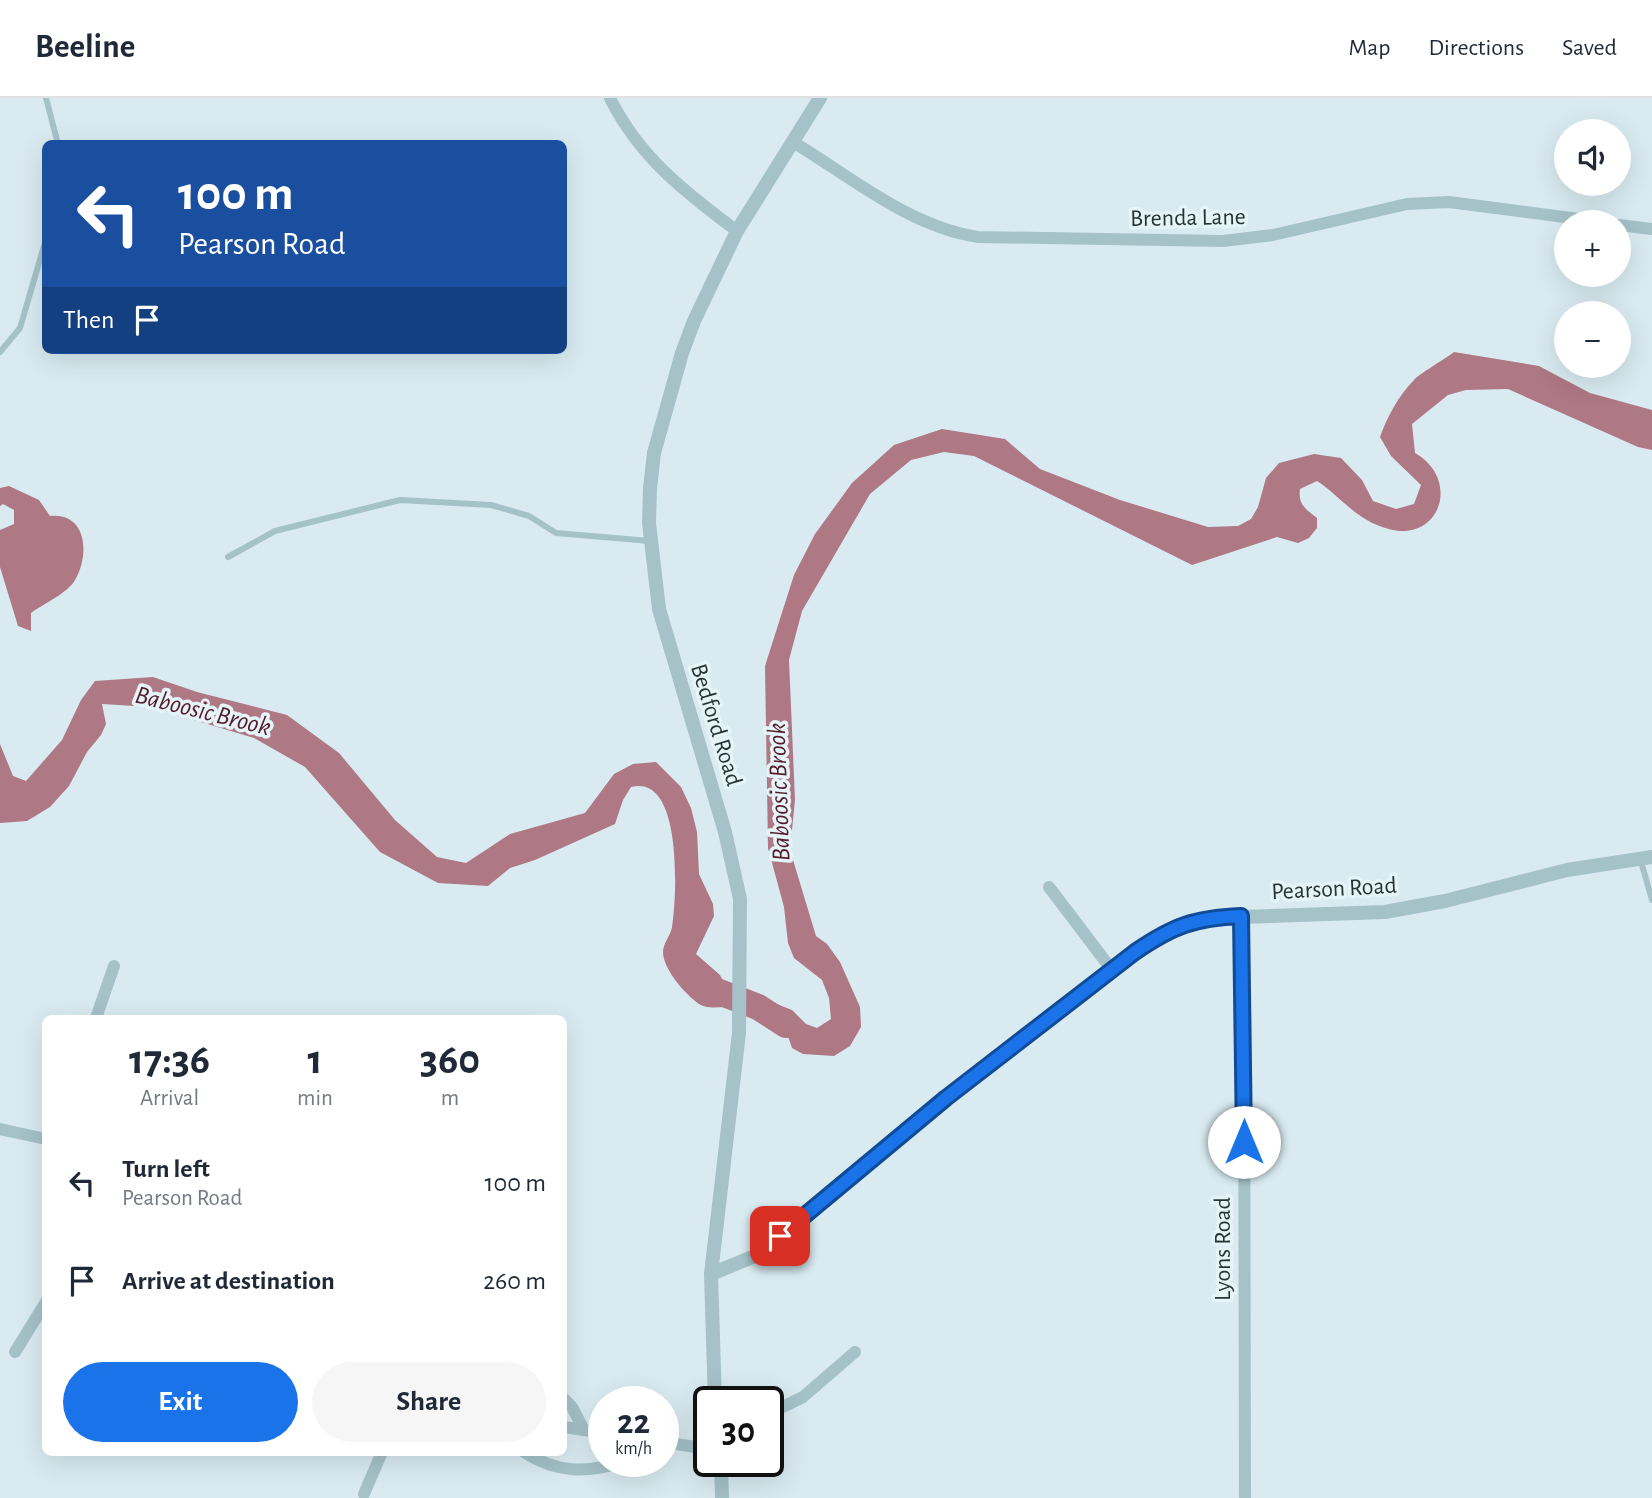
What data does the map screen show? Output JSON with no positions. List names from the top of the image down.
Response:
{
  "streets": {
    "street": [
      "Brenda Lane",
      "Bedford Road",
      "Pearson Road",
      "Lyons Road"
    ]
  },
  "crossings": [
    ["Brenda Lane", "Bedford Road"],
    ["Bedford Road", "Pearson Road"],
    ["Pearson Road", "Lyons Road"]
  ],
  "water": ["Baboosic Brook"],
  "page": {
    "header": "Beeline",
    "nav": ["Map", "Directions", "Saved"],
    "map_buttons": ["+", "−"],
    "turn": ["100 m", "Pearson Road"],
    "then": "Then",
    "eta": [
      "17:36",
      "Arrival",
      "1",
      "min",
      "360",
      "m"
    ],
    "list": [
      {
        "name": "Turn left",
        "note": "Pearson Road",
        "value": "100 m"
      },
      {
        "name": "Arrive at destination",
        "value": "260 m"
      }
    ],
    "buttons": ["Exit", "Share"],
    "speed": "22 km/h",
    "limit": "30"
  }
}
